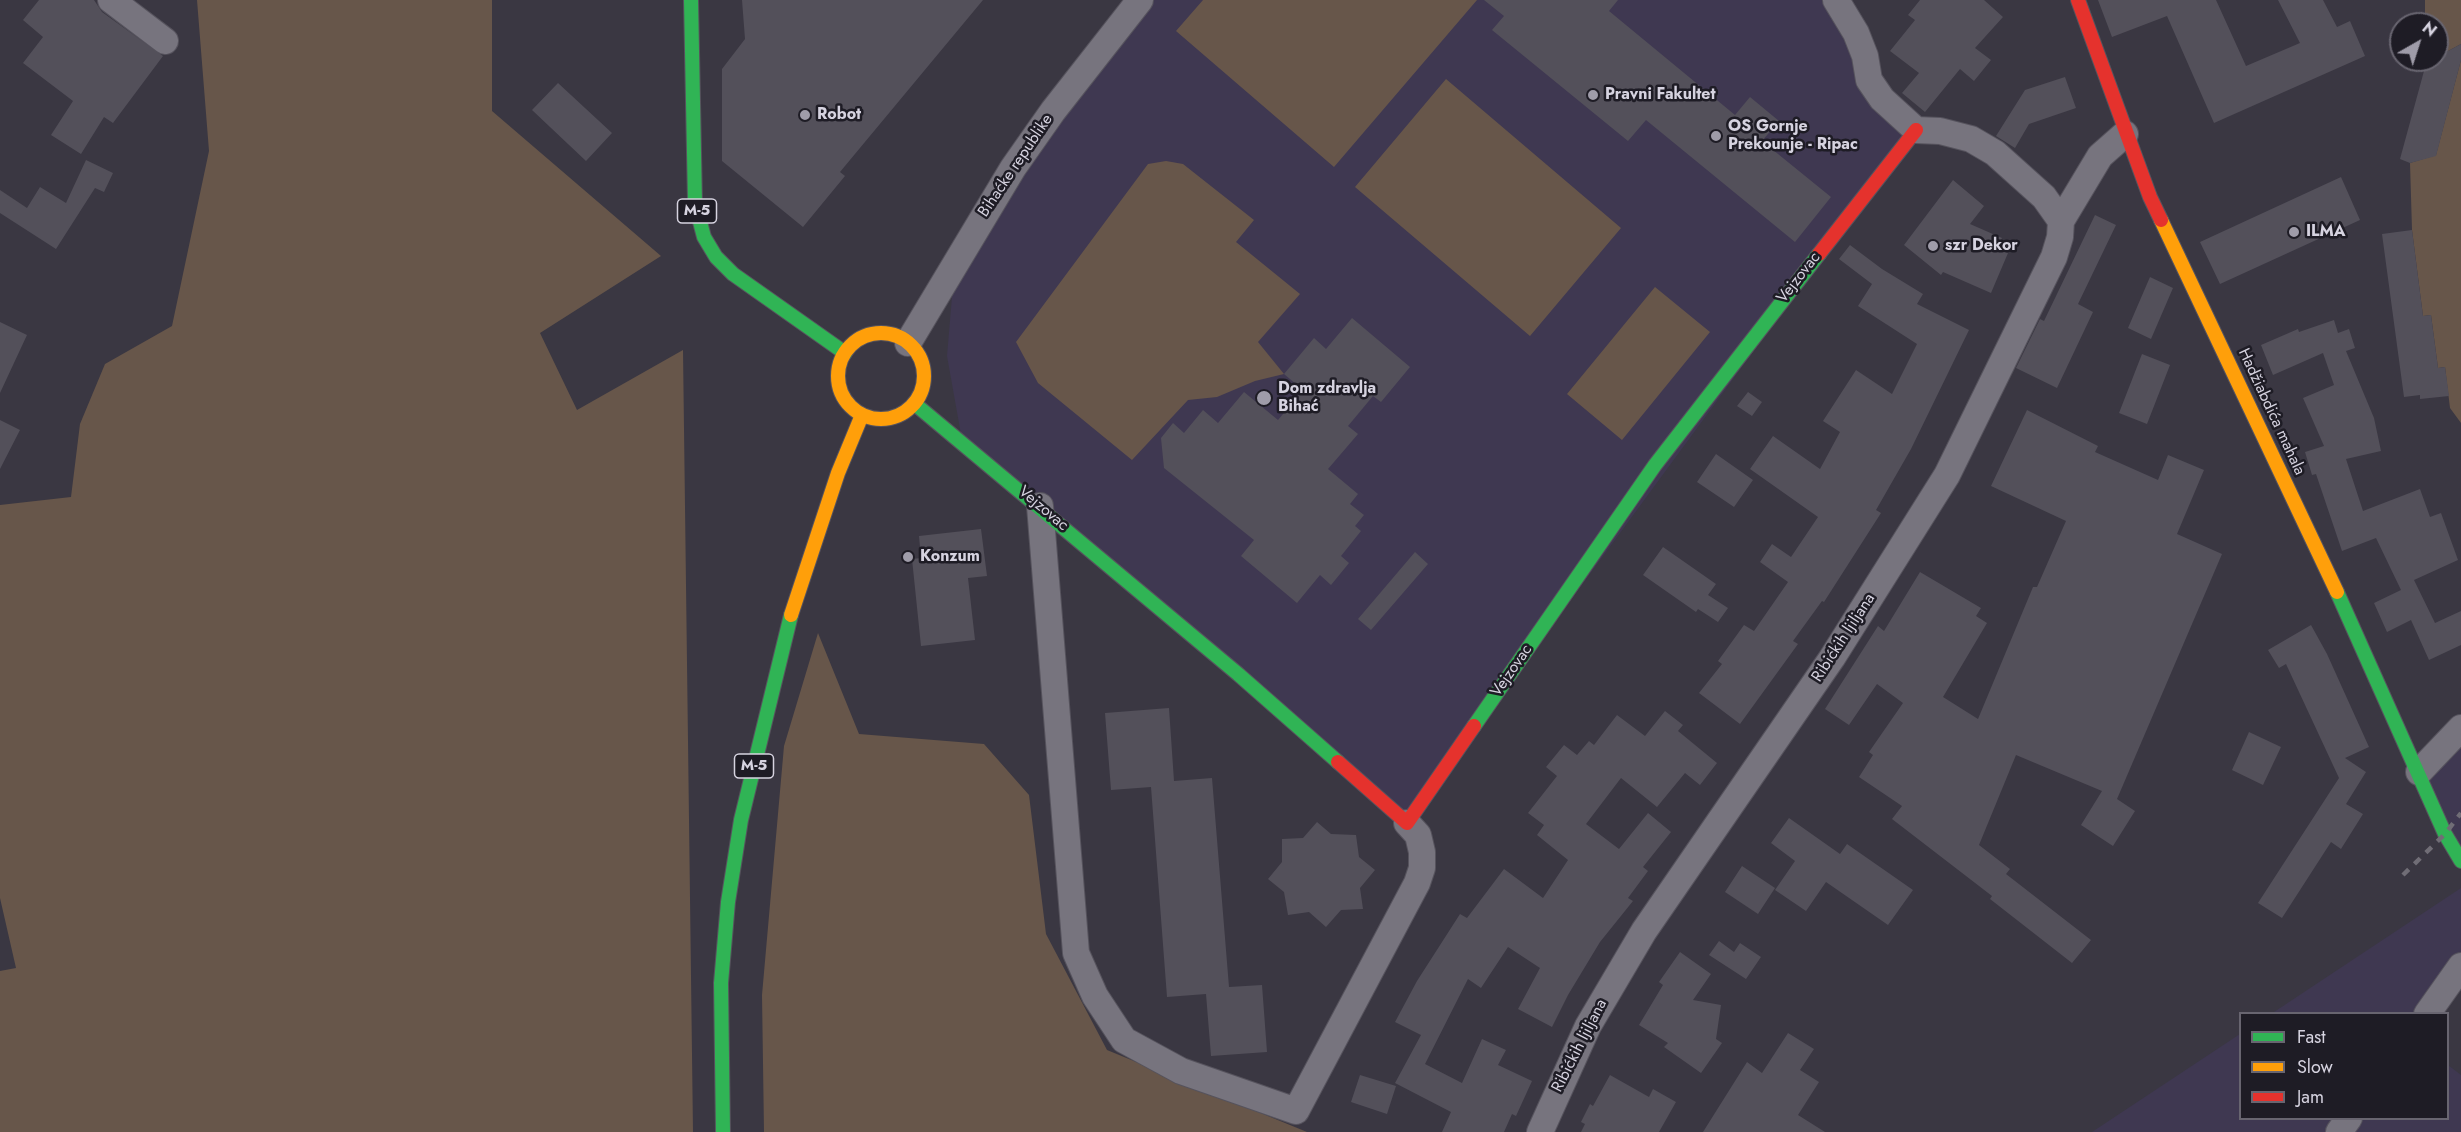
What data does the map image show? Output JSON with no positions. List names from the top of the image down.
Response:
{
  "streets": {
    "street": [
      "Bihaćke republike",
      "M-5",
      "Vejzovac",
      "Hadžiabdića mahala",
      "Ribićkih ljiljana"
    ]
  },
  "crossings": [
    ["Bihaćke republike", "M-5"],
    ["Bihaćke republike", "Vejzovac"],
    ["M-5", "Vejzovac"],
    ["Hadžiabdića mahala", "Ribićkih ljiljana"]
  ],
  "places": [
    "Pravni Fakultet",
    "Robot",
    "OS Gornje Prekounje - Ripac",
    "ILMA",
    "szr Dekor",
    "Dom zdravlja Bihać",
    "Konzum"
  ],
  "legend": ["Fast", "Slow", "Jam"],
  "north": "top right"
}
